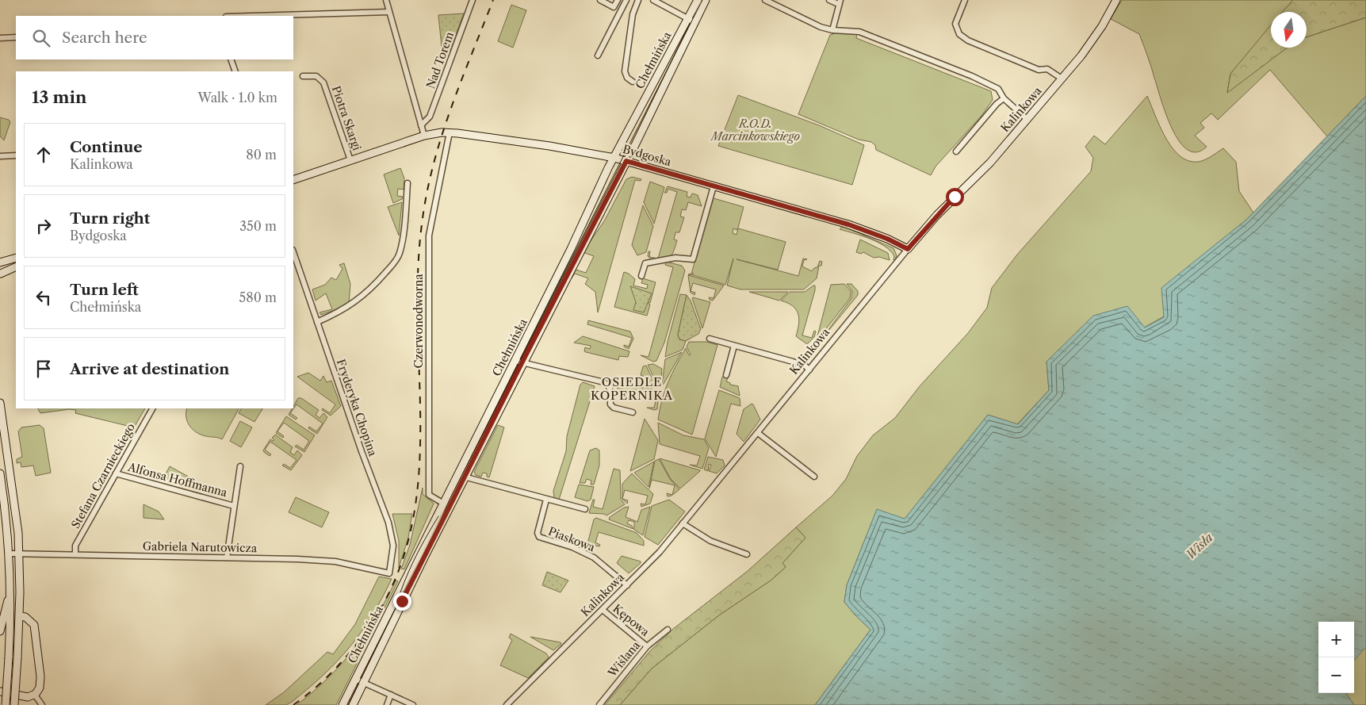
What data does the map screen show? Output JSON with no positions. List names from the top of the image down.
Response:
{
  "streets": {
    "main road": ["Chełmińska", "Kalinkowa", "Bydgoska"],
    "street": [
      "Nad Torem",
      "Piotra Skargi",
      "Czerwonodworna",
      "Fryderyka Chopina",
      "Stefana Czarnieckiego",
      "Alfonsa Hoffmanna",
      "Piaskowa",
      "Gabriela Narutowicza",
      "Kępowa",
      "Wiślana"
    ]
  },
  "crossings": [
    ["Chełmińska", "Bydgoska"],
    ["Chełmińska", "Czerwonodworna"],
    ["Kalinkowa", "Bydgoska"],
    ["Kalinkowa", "Piaskowa"],
    ["Kalinkowa", "Kępowa"],
    ["Piotra Skargi", "Bydgoska"],
    ["Bydgoska", "Czerwonodworna"],
    ["Fryderyka Chopina", "Gabriela Narutowicza"],
    ["Stefana Czarnieckiego", "Alfonsa Hoffmanna"],
    ["Stefana Czarnieckiego", "Gabriela Narutowicza"],
    ["Kępowa", "Wiślana"]
  ],
  "districts": ["OSIEDLE KOPERNIKA"],
  "water": ["Wisła"],
  "parks": ["R.O.D. Marcinkowskiego"],
  "north": "bottom",
  "page": {
    "search": "Search here",
    "heading": ["13 min", "Walk · 1.0 km"],
    "list": [
      ["Continue", "Kalinkowa", "80 m"],
      ["Turn right", "Bydgoska", "350 m"],
      ["Turn left", "Chełmińska", "580 m"],
      "Arrive at destination"
    ],
    "map_buttons": ["+", "−"]
  }
}
